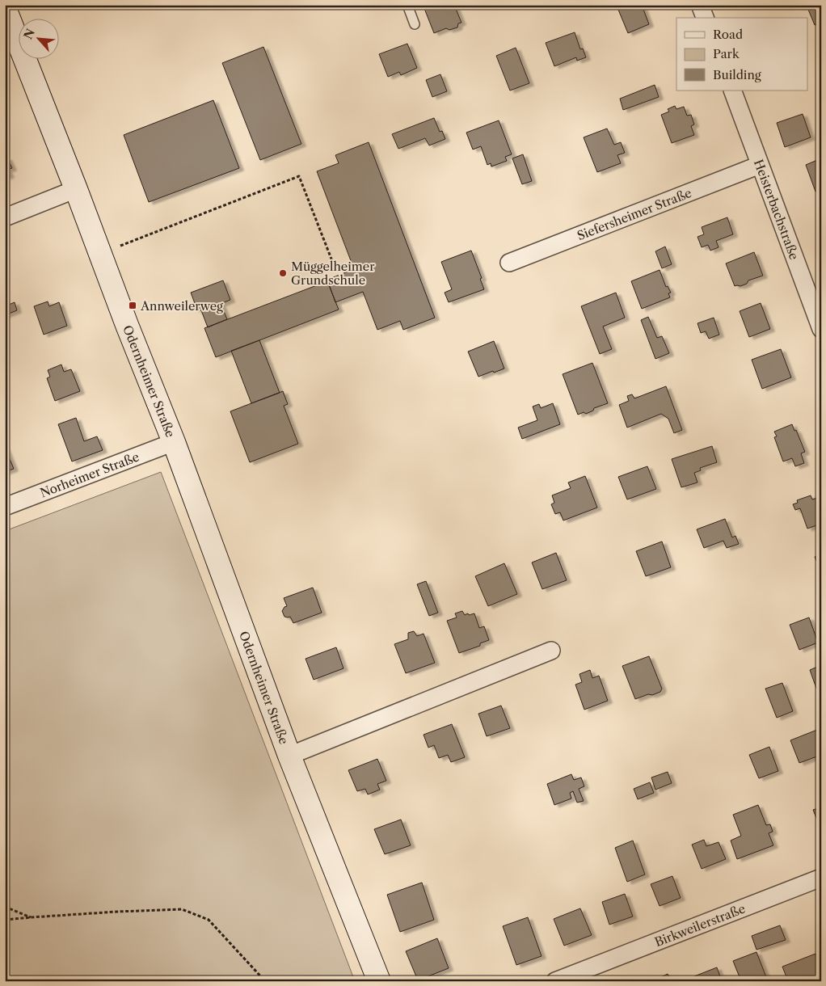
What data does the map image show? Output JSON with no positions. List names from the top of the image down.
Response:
{
  "streets": {
    "street": [
      "Heisterbachstraße",
      "Siefersheimer Straße",
      "Odernheimer Straße",
      "Norheimer Straße",
      "Birkweilerstraße"
    ]
  },
  "crossings": [
    ["Heisterbachstraße", "Siefersheimer Straße"],
    ["Odernheimer Straße", "Norheimer Straße"]
  ],
  "places": {
    "other": ["Müggelheimer Grundschule"],
    "transit": ["Annweilerweg"]
  },
  "legend": ["Road", "Park", "Building"],
  "north": "top left"
}
